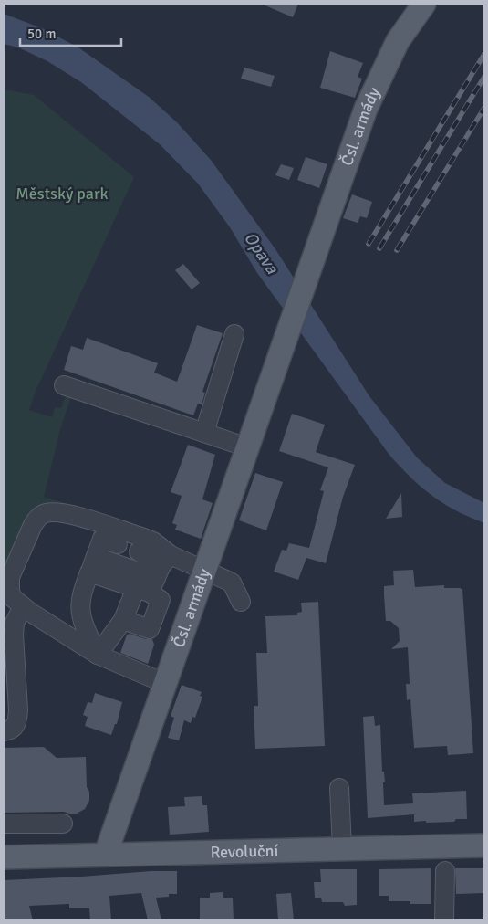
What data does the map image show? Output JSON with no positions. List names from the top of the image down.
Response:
{
  "streets": {
    "main road": ["Čsl. armády", "Revoluční"]
  },
  "crossings": [
    ["Čsl. armády", "Revoluční"]
  ],
  "water": ["Opava"],
  "parks": ["Městský park"],
  "scale_bar": "50 m"
}
